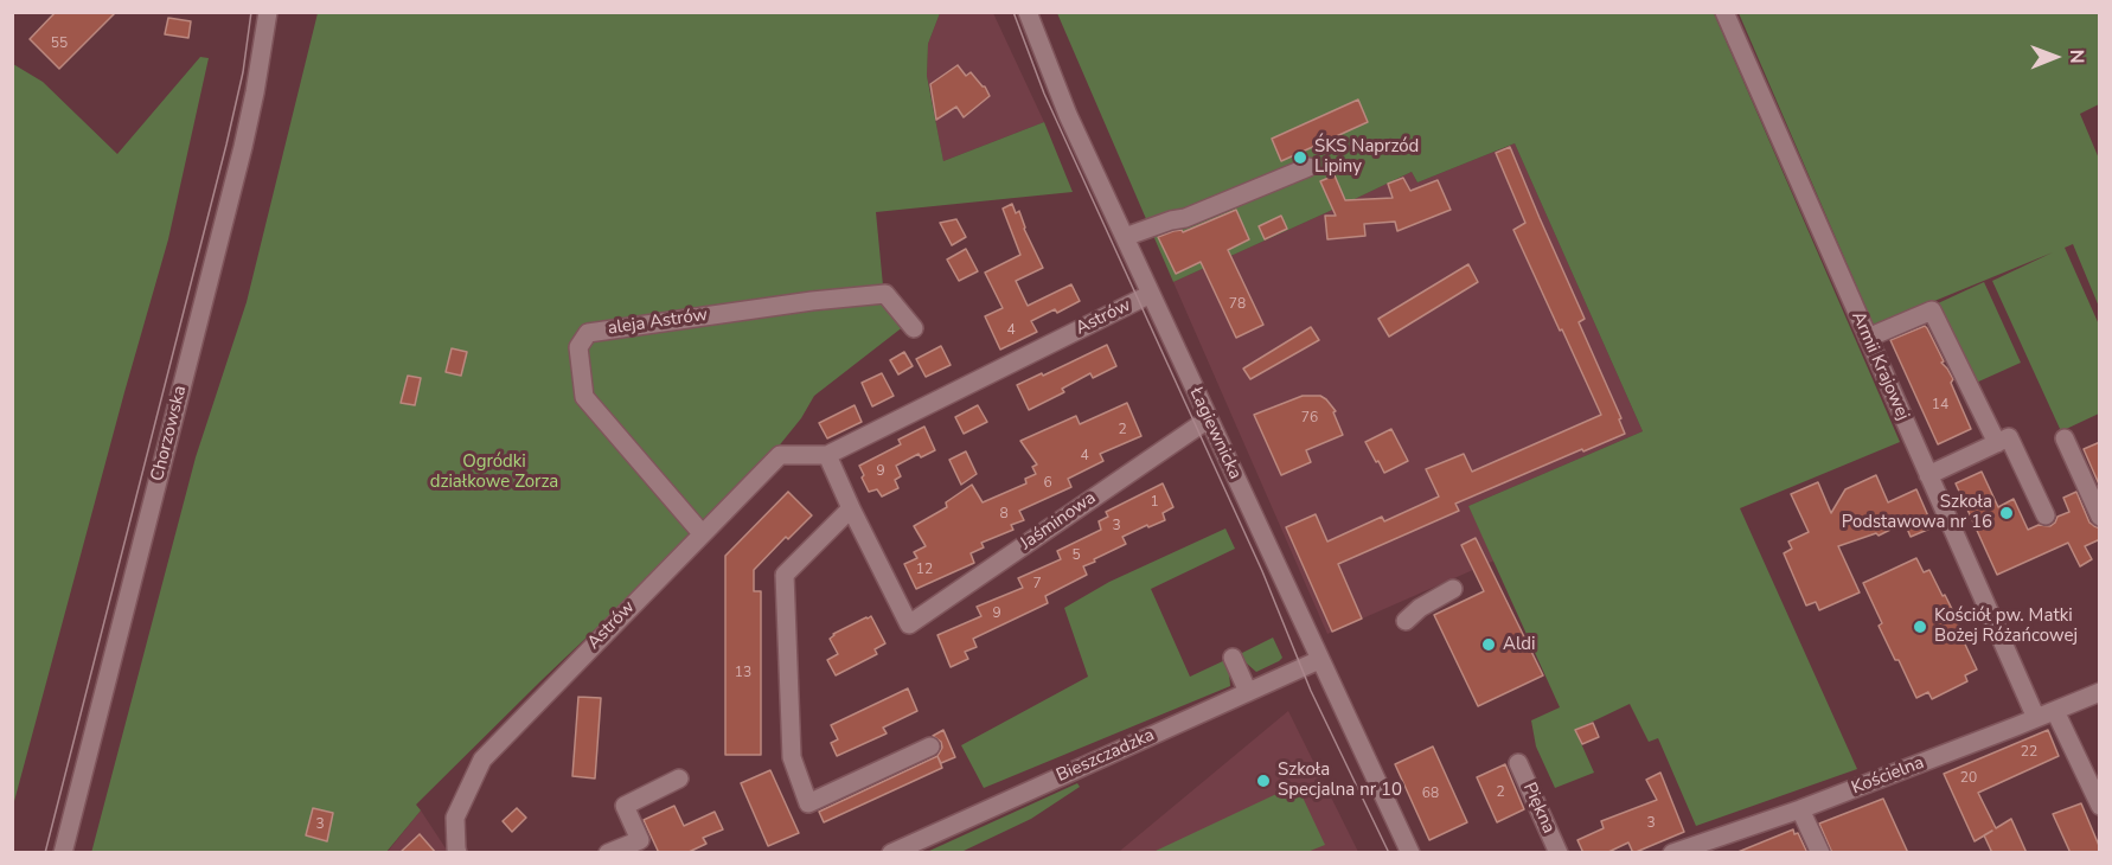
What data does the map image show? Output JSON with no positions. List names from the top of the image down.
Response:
{
  "streets": {
    "street": [
      "Astrów",
      "aleja Astrów",
      "Armii Krajowej",
      "Chorzowska",
      "Łagiewnicka",
      "Jaśminowa",
      "Bieszczadzka",
      "Kościelna",
      "Piękna"
    ]
  },
  "crossings": [
    ["Astrów", "aleja Astrów"],
    ["Astrów", "Łagiewnicka"],
    ["Armii Krajowej", "Kościelna"],
    ["Łagiewnicka", "Jaśminowa"],
    ["Łagiewnicka", "Bieszczadzka"]
  ],
  "parks": ["Ogródki działkowe Zorza"],
  "places": [
    "ŚKS Naprzód Lipiny",
    "Szkoła Podstawowa nr 16",
    "Kościół pw. Matki Bożej Różańcowej",
    "Aldi",
    "Szkoła Specjalna nr 10"
  ],
  "house_numbers": [
    "55",
    "78",
    "4",
    "14",
    "76",
    "2",
    "4",
    "9",
    "6",
    "1",
    "8",
    "3",
    "5",
    "12",
    "7",
    "9",
    "13",
    "22",
    "20",
    "2",
    "68",
    "3",
    "3"
  ],
  "north": "right"
}
